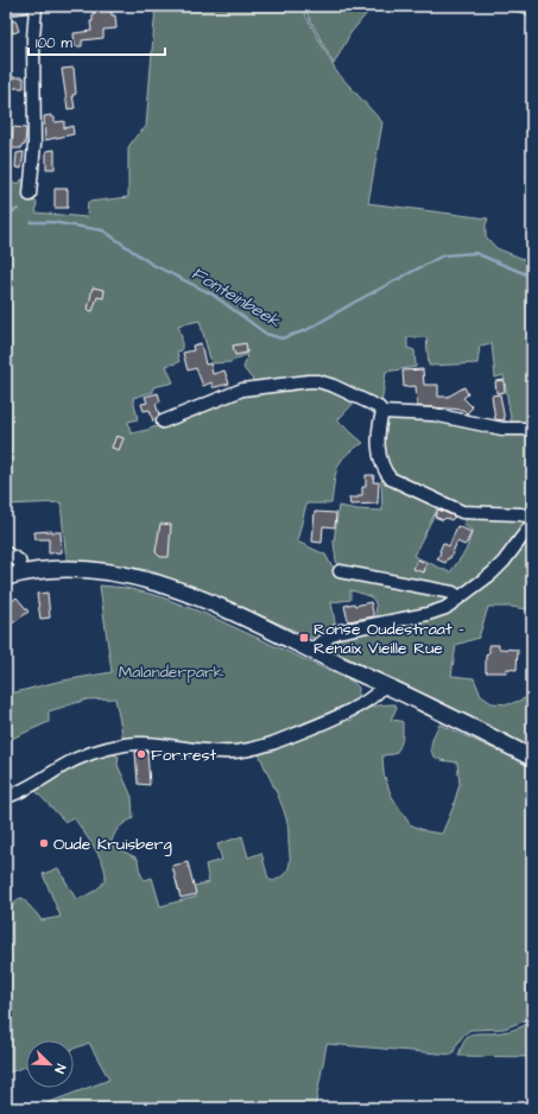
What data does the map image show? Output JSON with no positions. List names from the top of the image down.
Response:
{
  "water": ["Fonteinbeek"],
  "parks": ["Malanderpark"],
  "places": {
    "transit": ["Ronse Oudestraat - Renaix Vieille Rue"],
    "other": ["For.rest", "Oude Kruisberg"]
  },
  "scale_bar": "100 m",
  "north": "bottom right"
}
